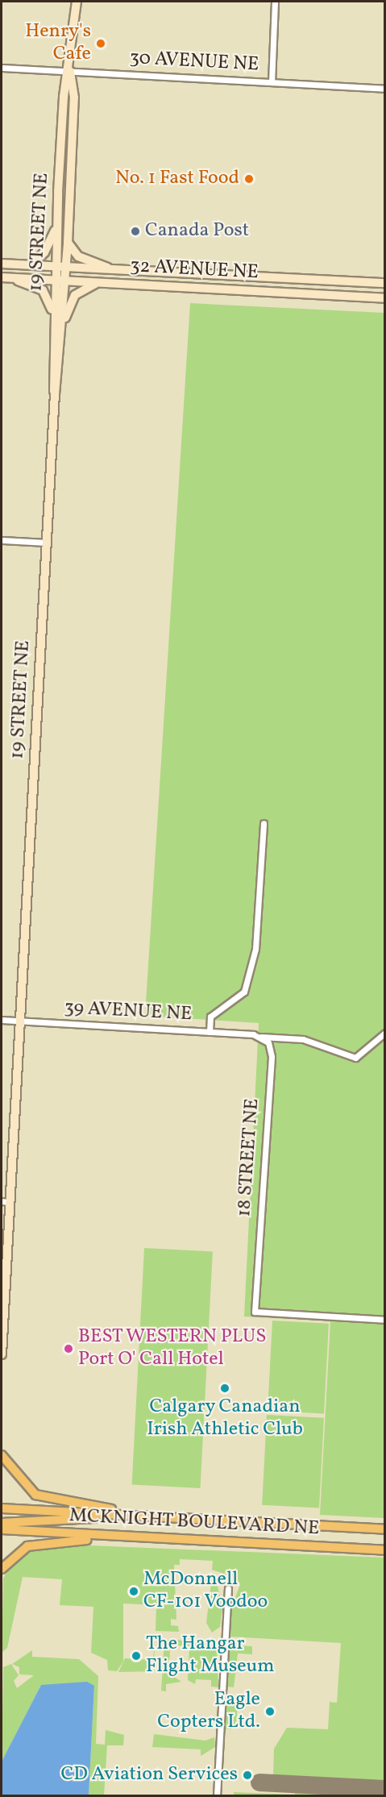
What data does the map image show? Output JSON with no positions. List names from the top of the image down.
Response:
{
  "streets": {
    "main road": ["MCKNIGHT BOULEVARD NE"],
    "street": [
      "30 AVENUE NE",
      "19 STREET NE",
      "32 AVENUE NE",
      "39 AVENUE NE",
      "18 STREET NE"
    ]
  },
  "crossings": [
    ["30 AVENUE NE", "19 STREET NE"],
    ["19 STREET NE", "32 AVENUE NE"],
    ["19 STREET NE", "39 AVENUE NE"],
    ["39 AVENUE NE", "18 STREET NE"]
  ],
  "places": [
    "Henry's Cafe",
    "No. 1 Fast Food",
    "Canada Post",
    "BEST WESTERN PLUS Port O' Call Hotel",
    "Calgary Canadian Irish Athletic Club",
    "McDonnell CF-101 Voodoo",
    "The Hangar Flight Museum",
    "Eagle Copters Ltd.",
    "CD Aviation Services"
  ]
}
